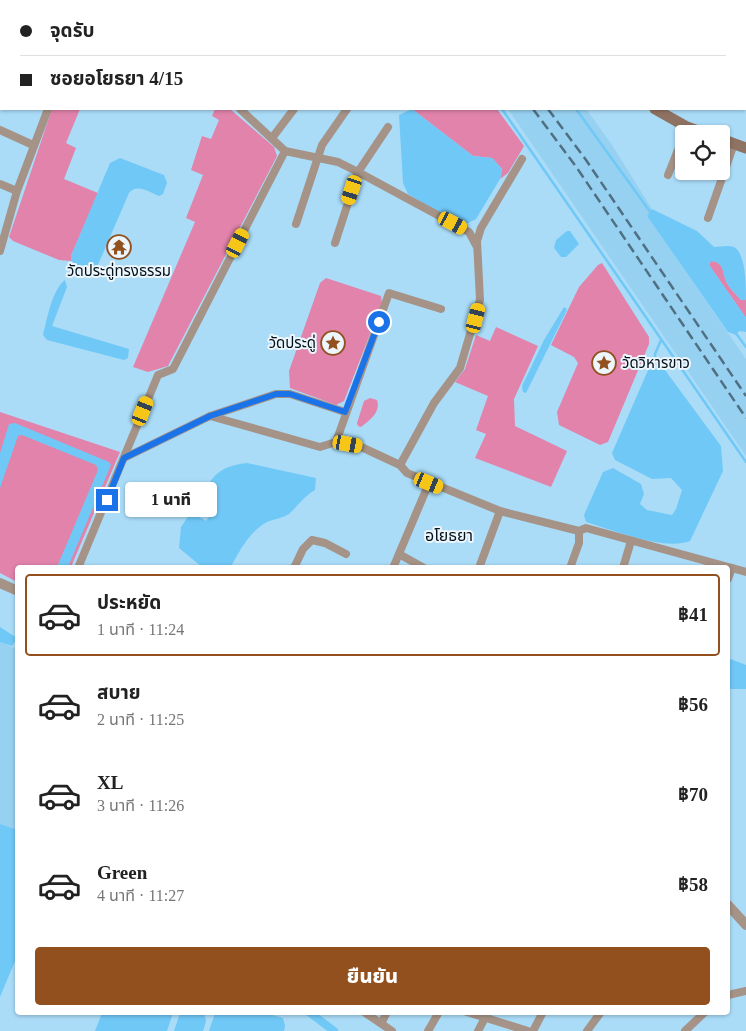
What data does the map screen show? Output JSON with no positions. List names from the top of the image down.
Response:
{
  "districts": ["อโยธยา"],
  "places": {
    "temple": ["วัดประดู่ทรงธรรม"],
    "place": ["วัดประดู่", "วัดวิหารขาว"]
  },
  "page": {
    "banner": ["จุดรับ", "ซอยอโยธยา 4/15"],
    "bubble": "1 นาที",
    "list": [
      {
        "name": "ประหยัด",
        "note": "1 นาที · 11:24",
        "value": "฿41"
      },
      {
        "name": "สบาย",
        "note": "2 นาที · 11:25",
        "value": "฿56"
      },
      {
        "name": "XL",
        "note": "3 นาที · 11:26",
        "value": "฿70"
      },
      {
        "name": "Green",
        "note": "4 นาที · 11:27",
        "value": "฿58"
      }
    ],
    "buttons": "ยืนยัน"
  }
}
